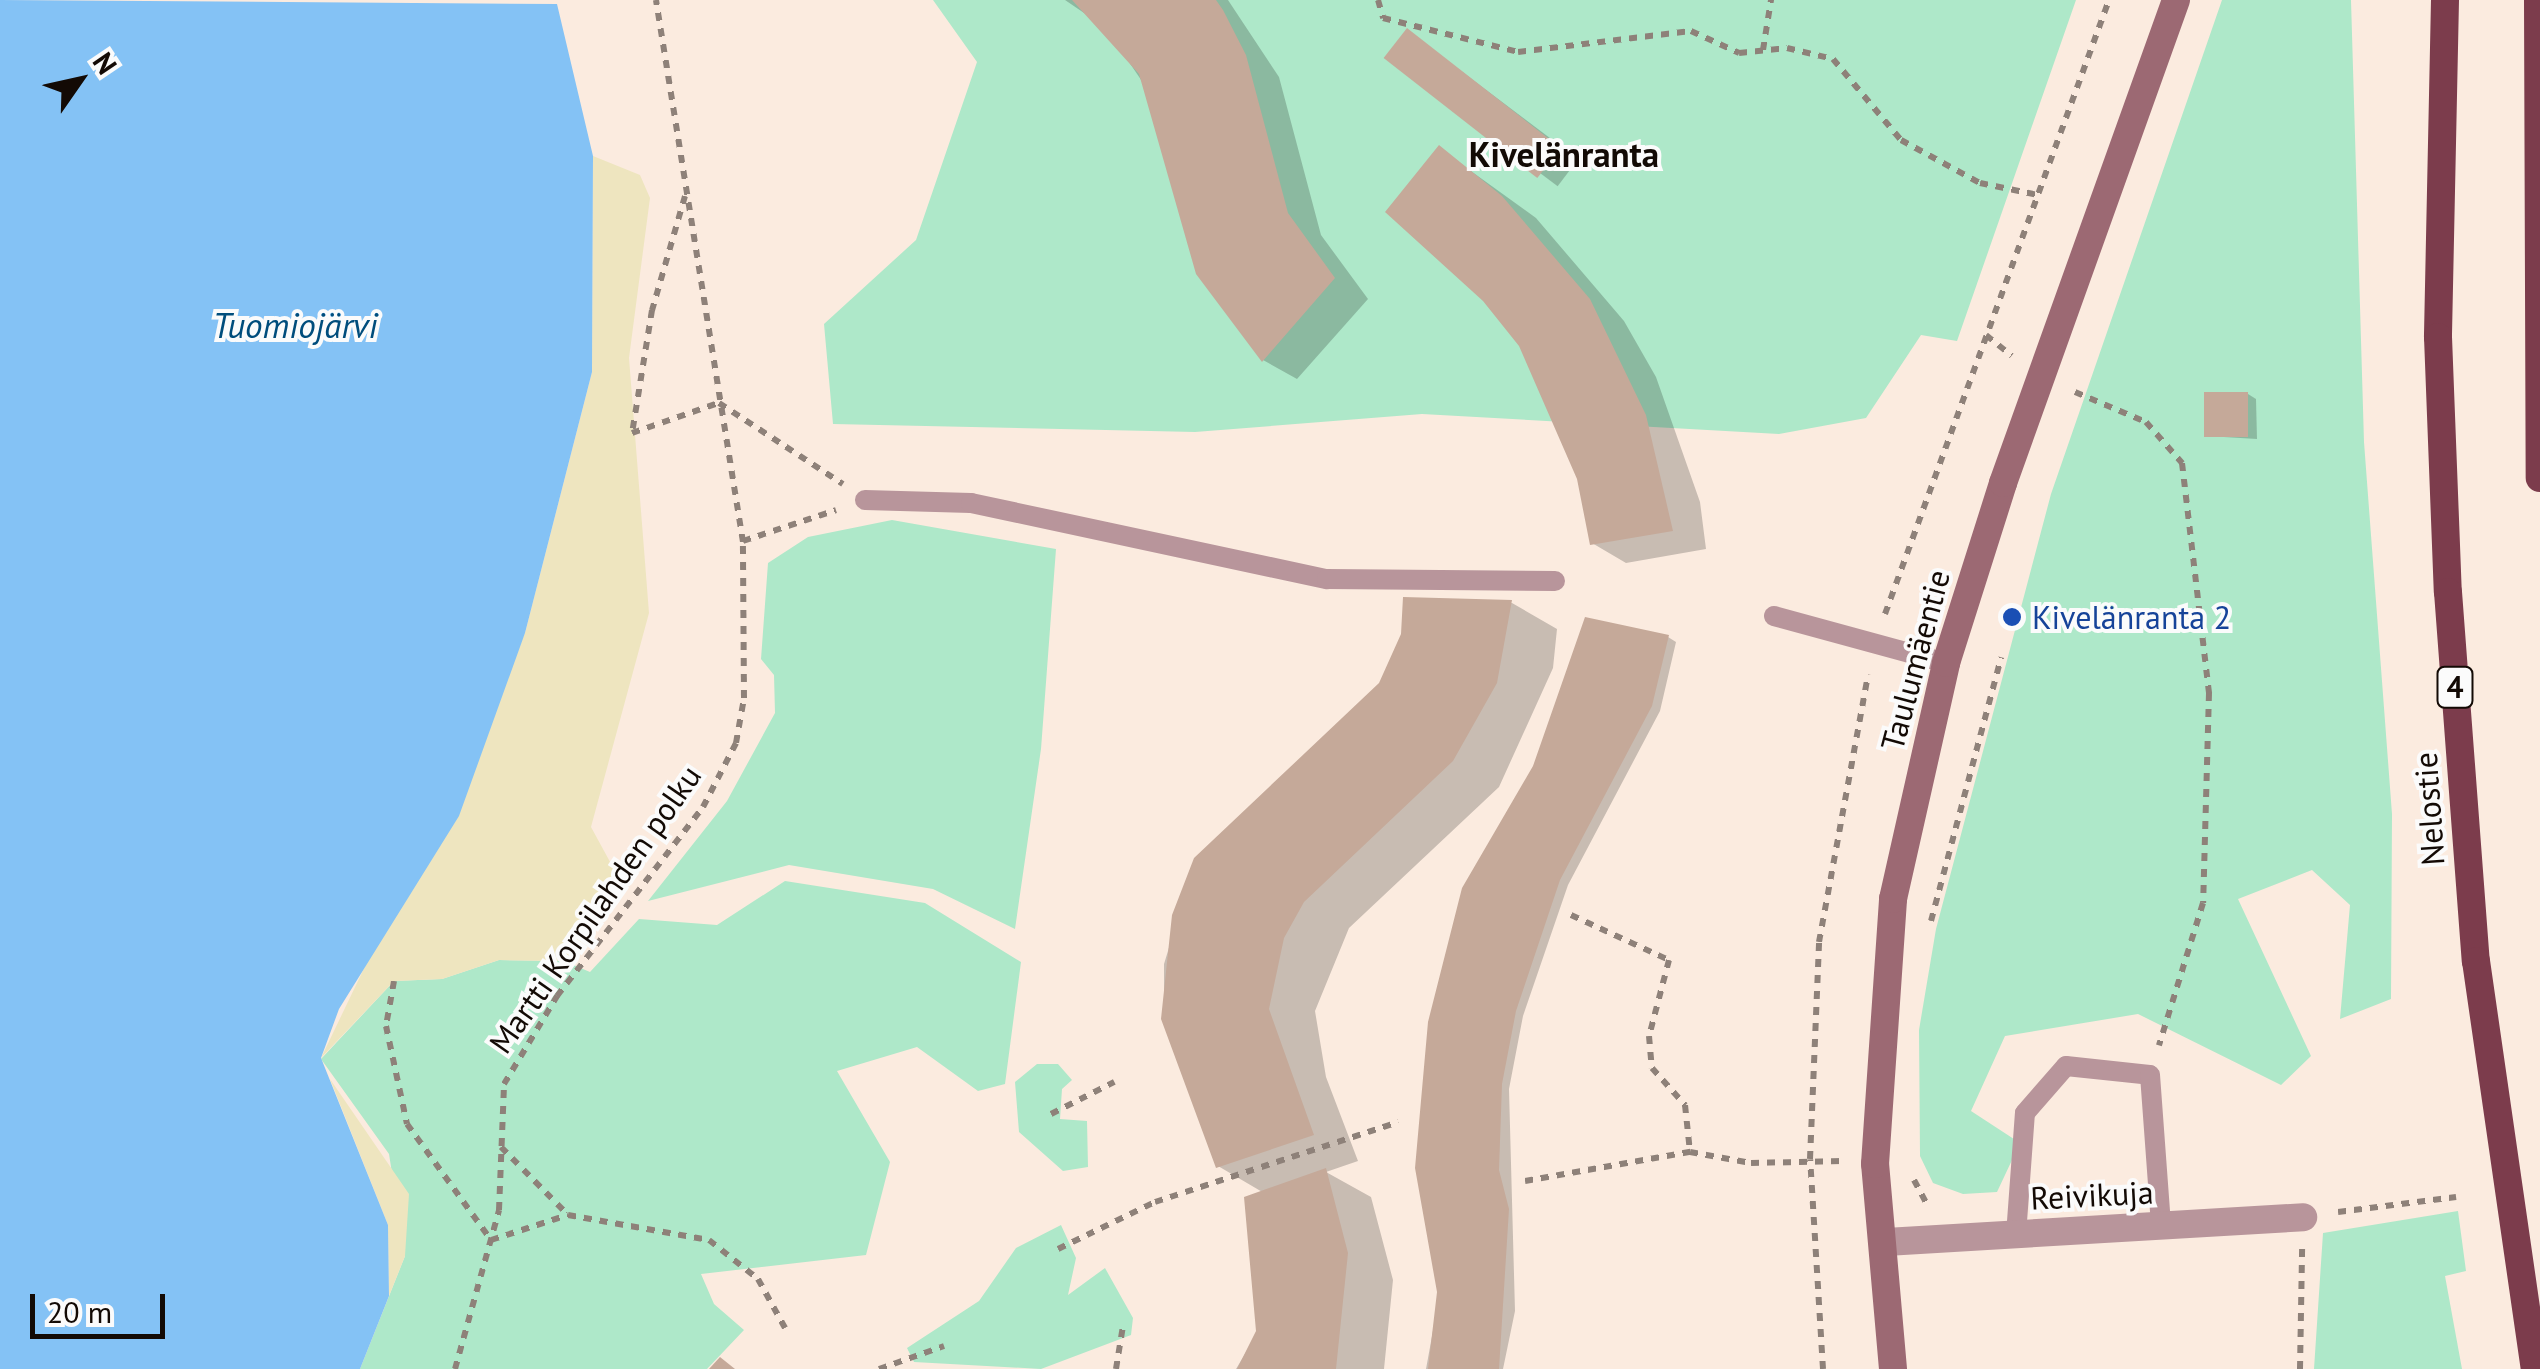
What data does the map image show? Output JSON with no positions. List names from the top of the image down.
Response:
{
  "streets": {
    "highway": ["4", "Nelostie"],
    "main road": ["Taulumäentie"],
    "street": ["Reivikuja"],
    "path": ["Martti Korpilahden polku"]
  },
  "crossings": [
    ["Taulumäentie", "Reivikuja"]
  ],
  "districts": ["Kivelänranta"],
  "water": ["Tuomiojärvi"],
  "places": ["Kivelänranta 2"],
  "scale_bar": "20 m",
  "north": "top right"
}
